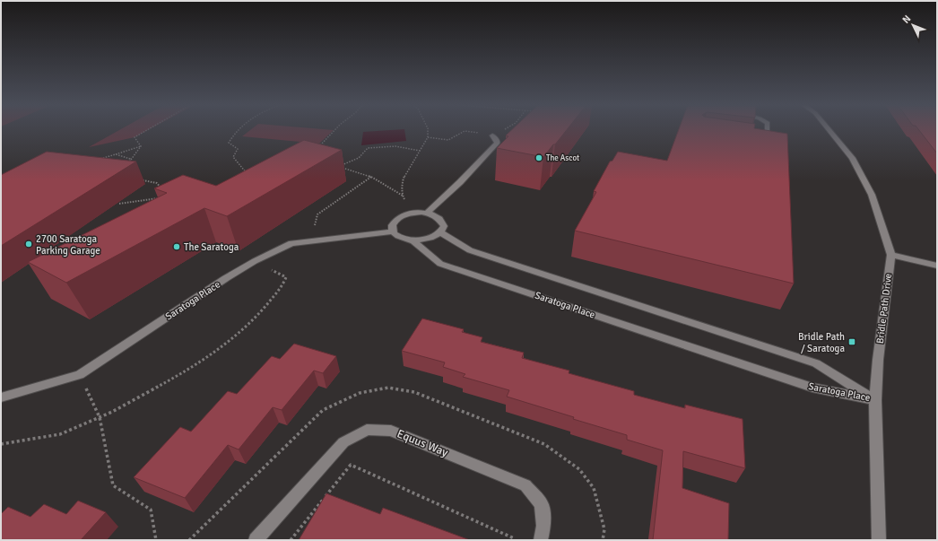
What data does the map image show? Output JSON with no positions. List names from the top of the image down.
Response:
{
  "streets": {
    "street": ["Saratoga Place", "Bridle Path Drive", "Equus Way"]
  },
  "crossings": [
    ["Saratoga Place", "Bridle Path Drive"]
  ],
  "places": {
    "other": ["The Ascot", "2700 Saratoga Parking Garage", "The Saratoga"],
    "transit": ["Bridle Path / Saratoga"]
  },
  "north": "top left"
}
